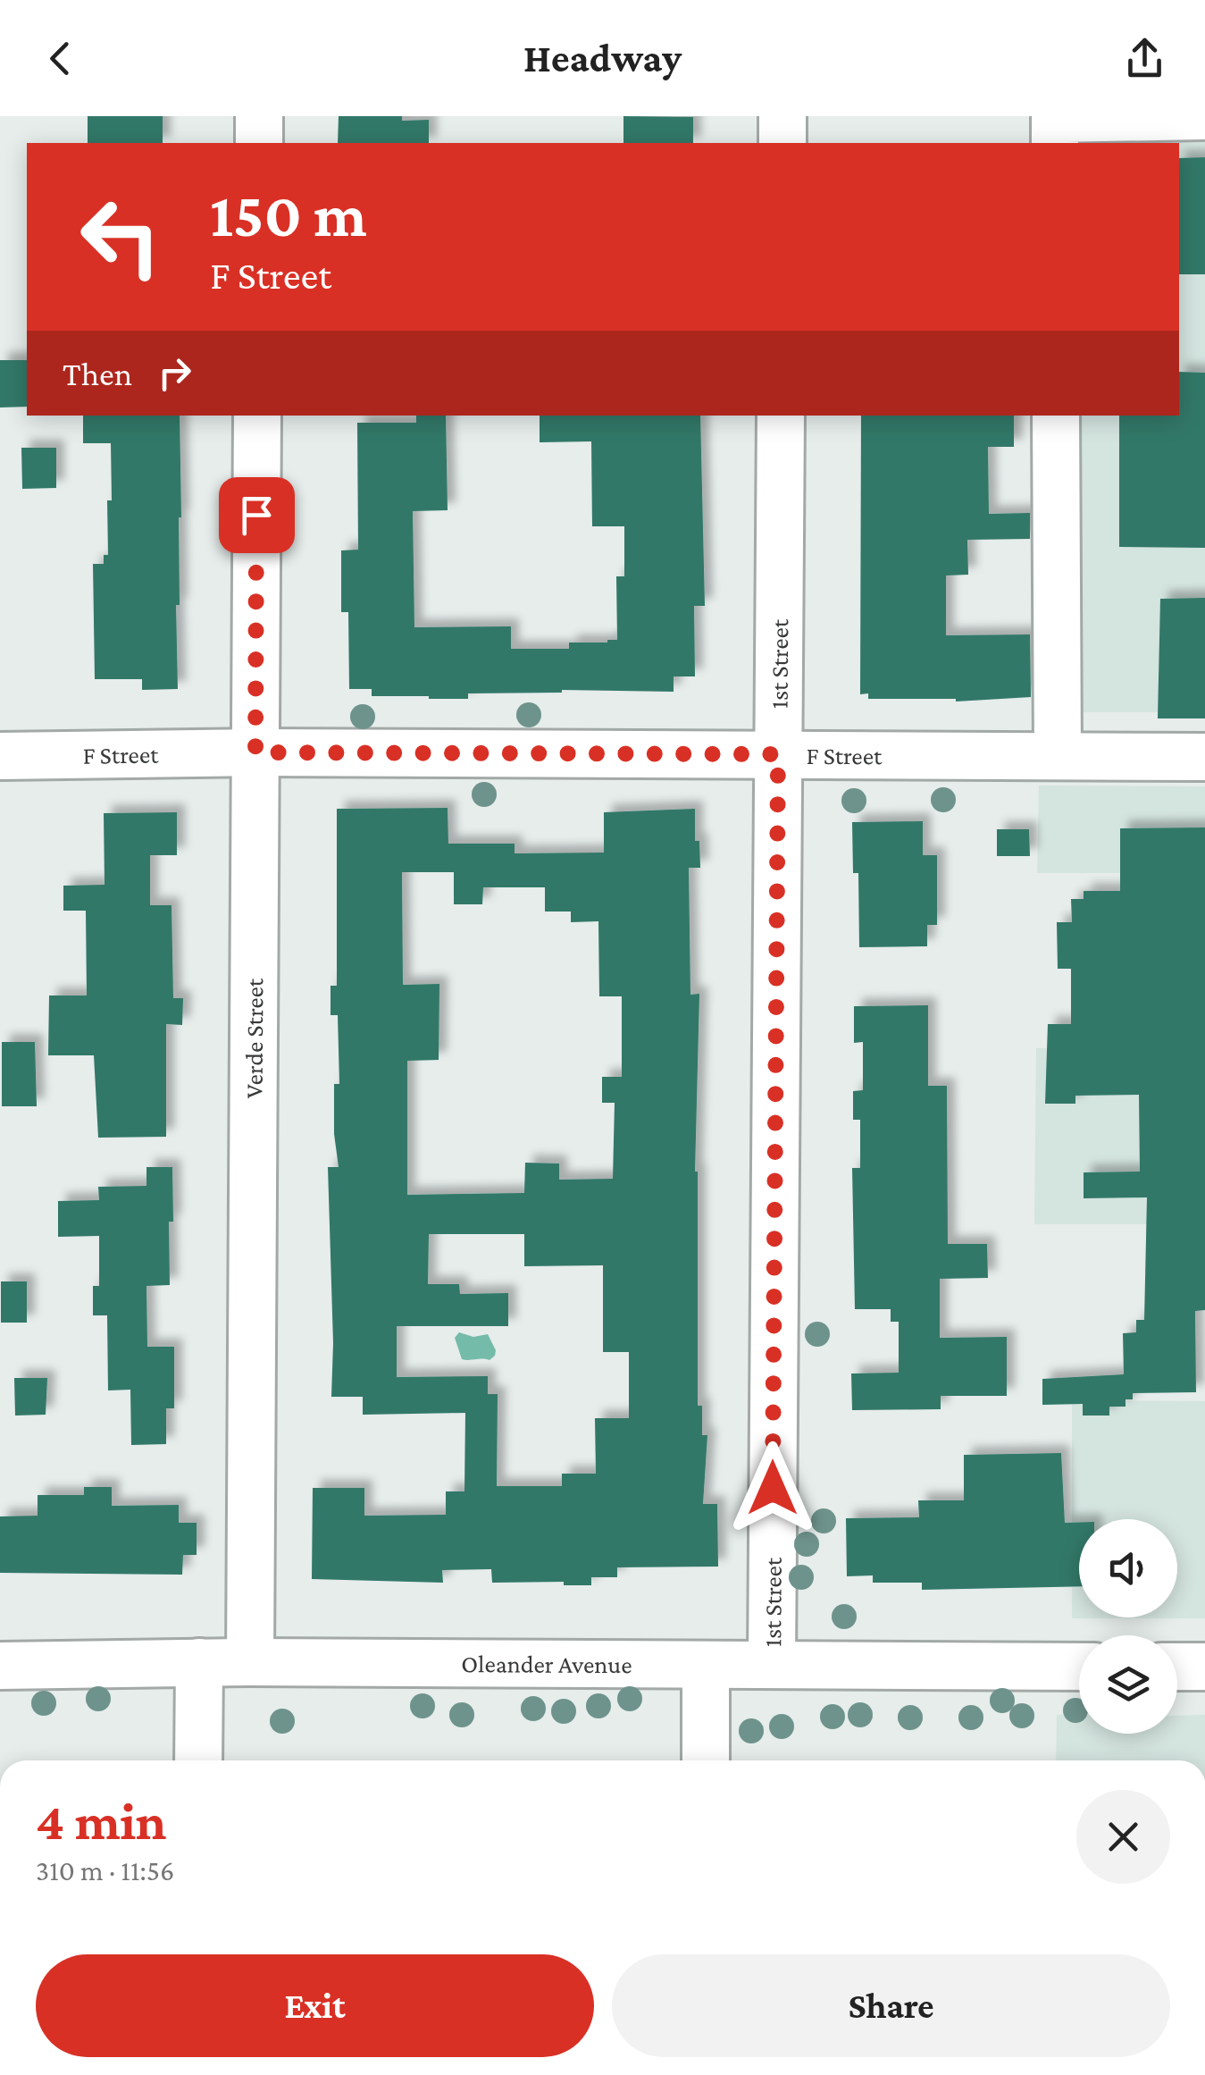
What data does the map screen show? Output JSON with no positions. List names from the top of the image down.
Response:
{
  "streets": {
    "street": [
      "1st Street",
      "F Street",
      "Verde Street",
      "Oleander Avenue"
    ]
  },
  "crossings": [
    ["1st Street", "F Street"],
    ["1st Street", "Oleander Avenue"],
    ["F Street", "Verde Street"],
    ["Verde Street", "Oleander Avenue"]
  ],
  "page": {
    "header": "Headway",
    "turn": ["150 m", "F Street"],
    "then": "Then",
    "heading": ["4 min", "310 m · 11:56"],
    "buttons": ["Exit", "Share"]
  }
}
